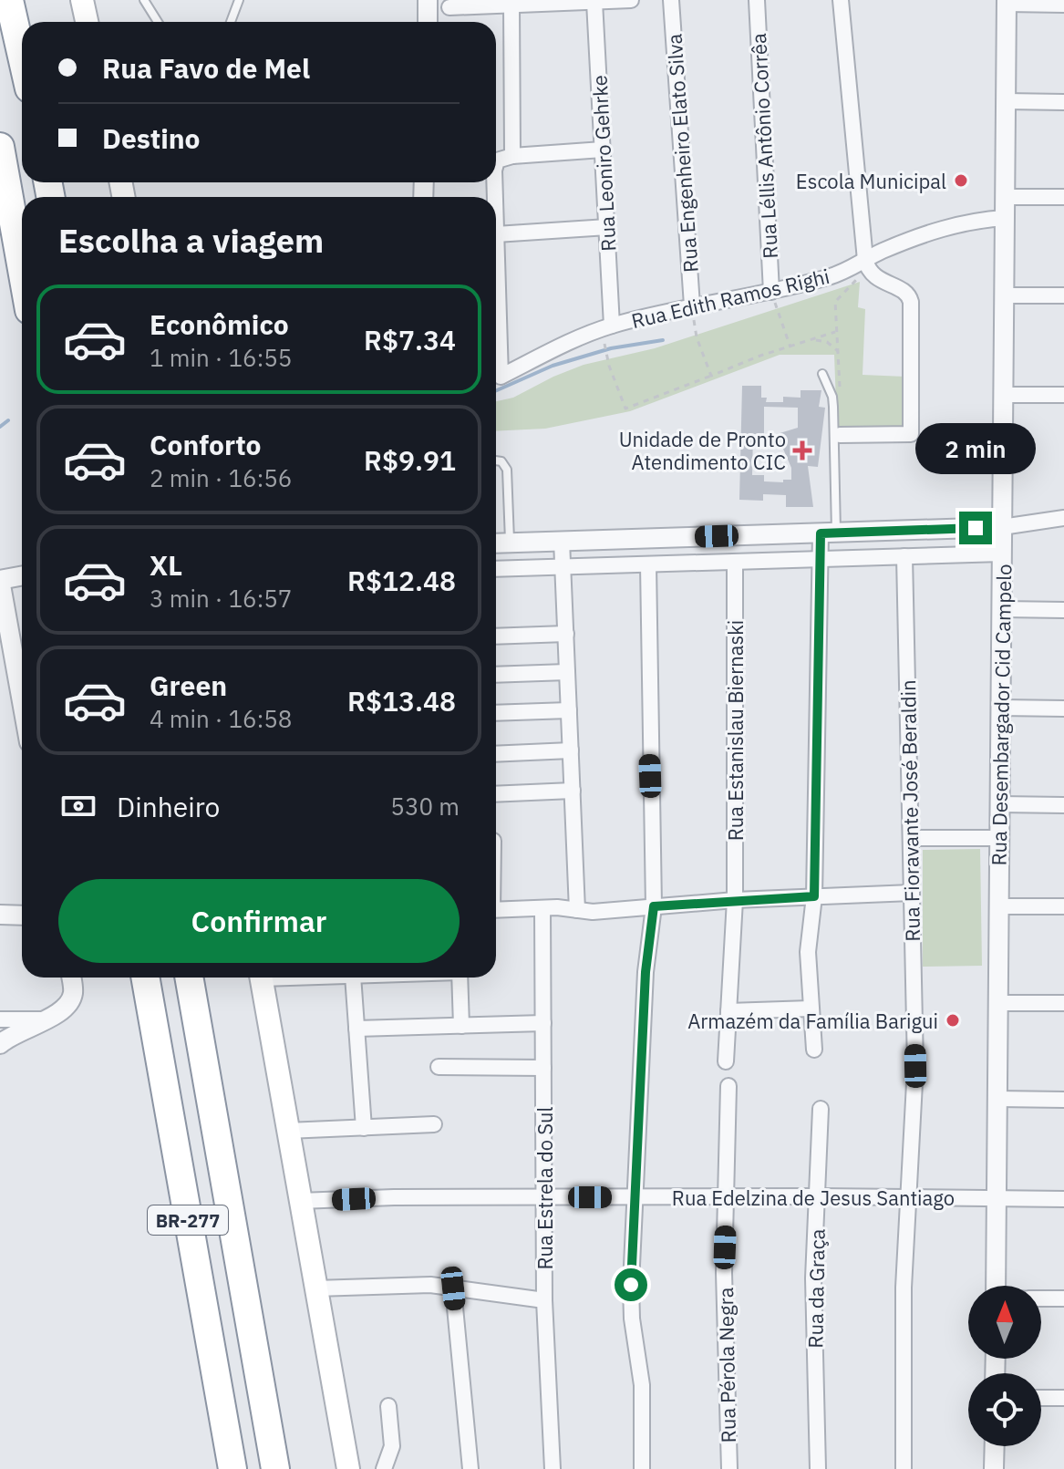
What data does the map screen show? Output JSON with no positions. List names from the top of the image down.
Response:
{
  "streets": {
    "highway": ["BR-277"],
    "street": [
      "Rua Léllis Antônio Corrêa",
      "Rua Engenheiro Elato Silva",
      "Rua Leoniro Gehrke",
      "Rua Edith Ramos Righi",
      "Rua Desembargador Cid Campelo",
      "Rua Estanislau Biernaski",
      "Rua Fioravante José Beraldin",
      "Rua Estrela do Sul",
      "Rua Edelzina de Jesus Santiago",
      "Rua da Graça",
      "Rua Pérola Negra"
    ]
  },
  "crossings": [
    ["Rua Léllis Antônio Corrêa", "Rua Edith Ramos Righi"],
    ["Rua Engenheiro Elato Silva", "Rua Edith Ramos Righi"],
    ["Rua Leoniro Gehrke", "Rua Edith Ramos Righi"],
    ["Rua Edith Ramos Righi", "Rua Desembargador Cid Campelo"],
    ["Rua Desembargador Cid Campelo", "Rua Edelzina de Jesus Santiago"],
    ["Rua Fioravante José Beraldin", "Rua Edelzina de Jesus Santiago"],
    ["Rua Estrela do Sul", "Rua Edelzina de Jesus Santiago"],
    ["Rua Edelzina de Jesus Santiago", "Rua da Graça"],
    ["Rua Edelzina de Jesus Santiago", "Rua Pérola Negra"]
  ],
  "places": {
    "other": ["Escola Municipal", "Armazém da Família Barigui"],
    "health": ["Unidade de Pronto Atendimento CIC"]
  },
  "north": "top",
  "page": {
    "banner": ["Rua Favo de Mel", "Destino"],
    "heading": "Escolha a viagem",
    "list": [
      {
        "name": "Econômico",
        "note": "1 min · 16:55",
        "value": "R$7.34"
      },
      {
        "name": "Conforto",
        "note": "2 min · 16:56",
        "value": "R$9.91"
      },
      {
        "name": "XL",
        "note": "3 min · 16:57",
        "value": "R$12.48"
      },
      {
        "name": "Green",
        "note": "4 min · 16:58",
        "value": "R$13.48"
      }
    ],
    "bubble": "2 min",
    "pay": ["Dinheiro", "530 m"],
    "buttons": "Confirmar"
  }
}
